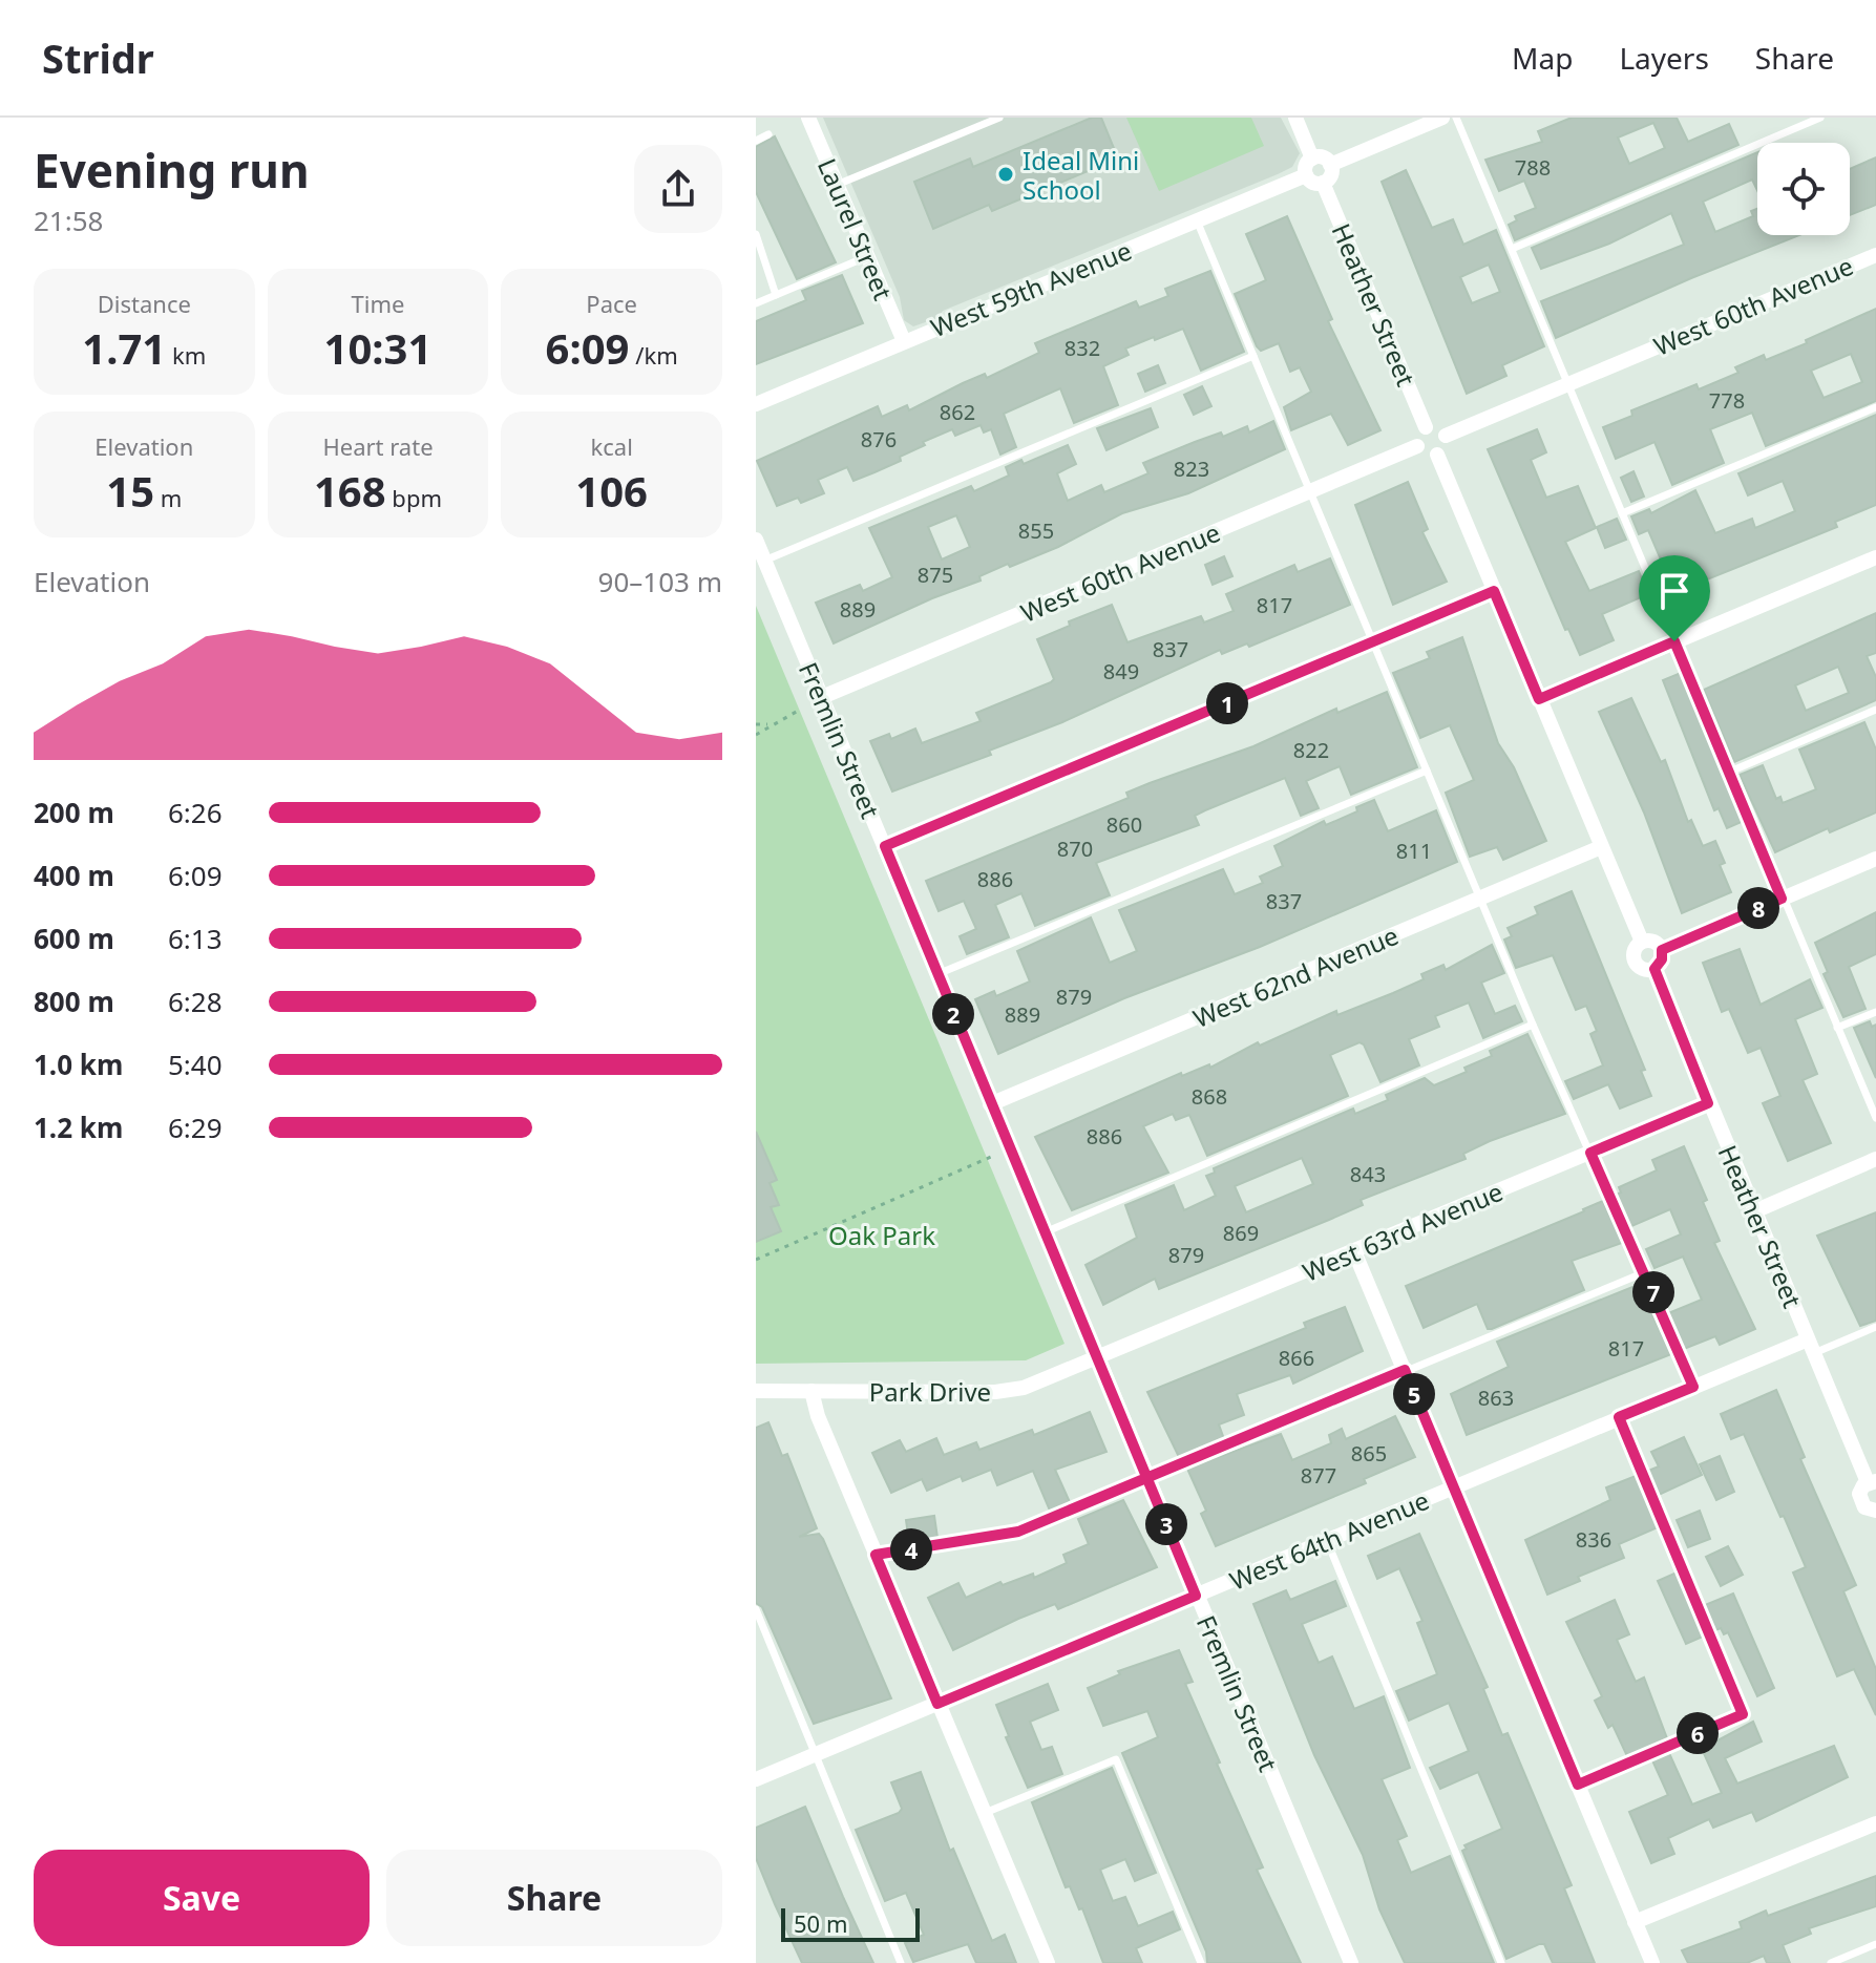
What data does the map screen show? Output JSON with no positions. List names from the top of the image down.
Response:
{
  "streets": {
    "street": [
      "Laurel Street",
      "West 59th Avenue",
      "Heather Street",
      "West 60th Avenue",
      "Fremlin Street",
      "West 62nd Avenue",
      "West 63rd Avenue",
      "Park Drive",
      "West 64th Avenue"
    ]
  },
  "crossings": [
    ["Laurel Street", "West 59th Avenue"],
    ["West 59th Avenue", "Heather Street"],
    ["Heather Street", "West 60th Avenue"],
    ["Heather Street", "West 63rd Avenue"],
    ["Heather Street", "West 64th Avenue"],
    ["West 60th Avenue", "Fremlin Street"],
    ["Fremlin Street", "West 62nd Avenue"],
    ["Fremlin Street", "West 63rd Avenue"],
    ["Fremlin Street", "Park Drive"],
    ["Fremlin Street", "West 64th Avenue"],
    ["West 63rd Avenue", "Park Drive"]
  ],
  "parks": ["Oak Park"],
  "places": ["Ideal Mini School"],
  "house_numbers": [
    "788",
    "832",
    "778",
    "862",
    "876",
    "823",
    "855",
    "875",
    "817",
    "889",
    "837",
    "849",
    "822",
    "860",
    "870",
    "811",
    "886",
    "837",
    "879",
    "889",
    "868",
    "886",
    "843",
    "869",
    "879",
    "817",
    "866",
    "863",
    "865",
    "877",
    "836"
  ],
  "scale_bar": "50 m",
  "page": {
    "header": "Stridr",
    "nav": ["Map", "Layers", "Share"],
    "heading": ["Evening run", "21:58"],
    "stats": [
      ["Distance", "1.71 km"],
      ["Time", "10:31"],
      ["Pace", "6:09 /km"],
      ["Elevation", "15 m"],
      ["Heart rate", "168 bpm"],
      ["kcal", "106"]
    ],
    "chart": ["Elevation", "90–103 m"],
    "pins": [
      "1",
      "8",
      "2",
      "7",
      "5",
      "3",
      "4",
      "6"
    ],
    "list": [
      {
        "name": "200 m",
        "note": "6:26"
      },
      {
        "name": "400 m",
        "note": "6:09"
      },
      {
        "name": "600 m",
        "note": "6:13"
      },
      {
        "name": "800 m",
        "note": "6:28"
      },
      {
        "name": "1.0 km",
        "note": "5:40"
      },
      {
        "name": "1.2 km",
        "note": "6:29"
      }
    ],
    "buttons": ["Save", "Share"],
    "scale": "50 m"
  }
}
